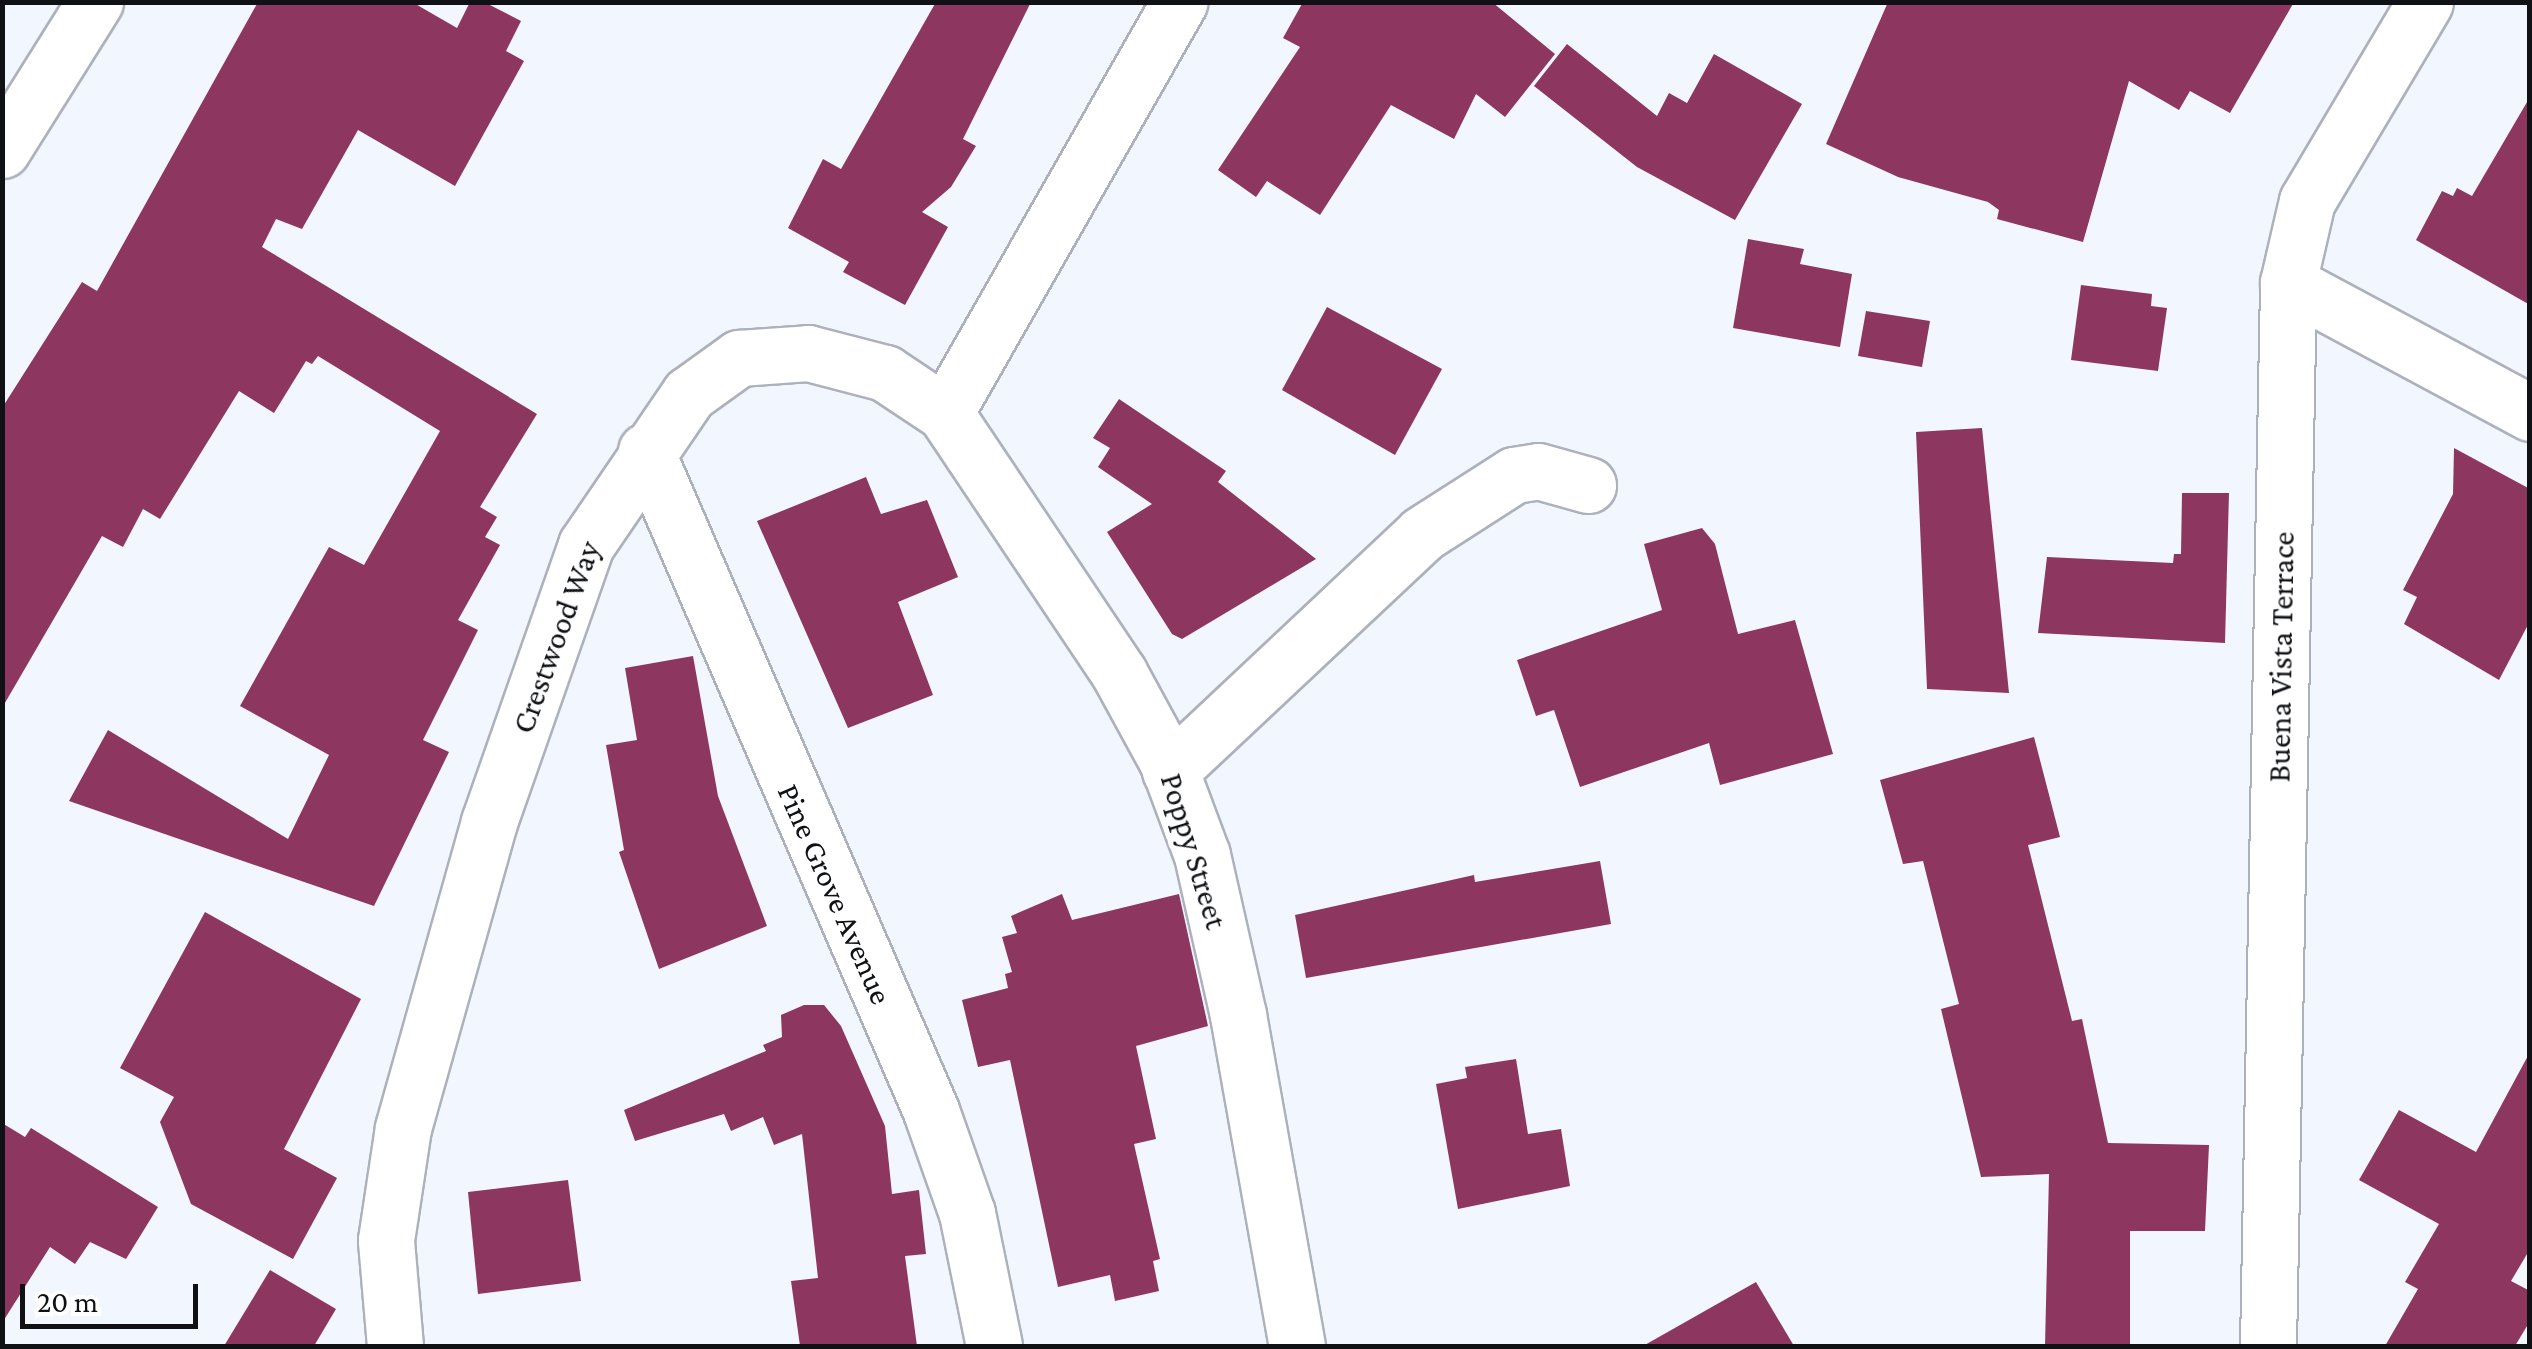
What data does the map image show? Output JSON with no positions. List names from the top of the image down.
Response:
{
  "streets": {
    "street": [
      "Crestwood Way",
      "Buena Vista Terrace",
      "Poppy Street",
      "Pine Grove Avenue"
    ]
  },
  "crossings": [
    ["Crestwood Way", "Poppy Street"],
    ["Crestwood Way", "Pine Grove Avenue"]
  ],
  "scale_bar": "20 m"
}
